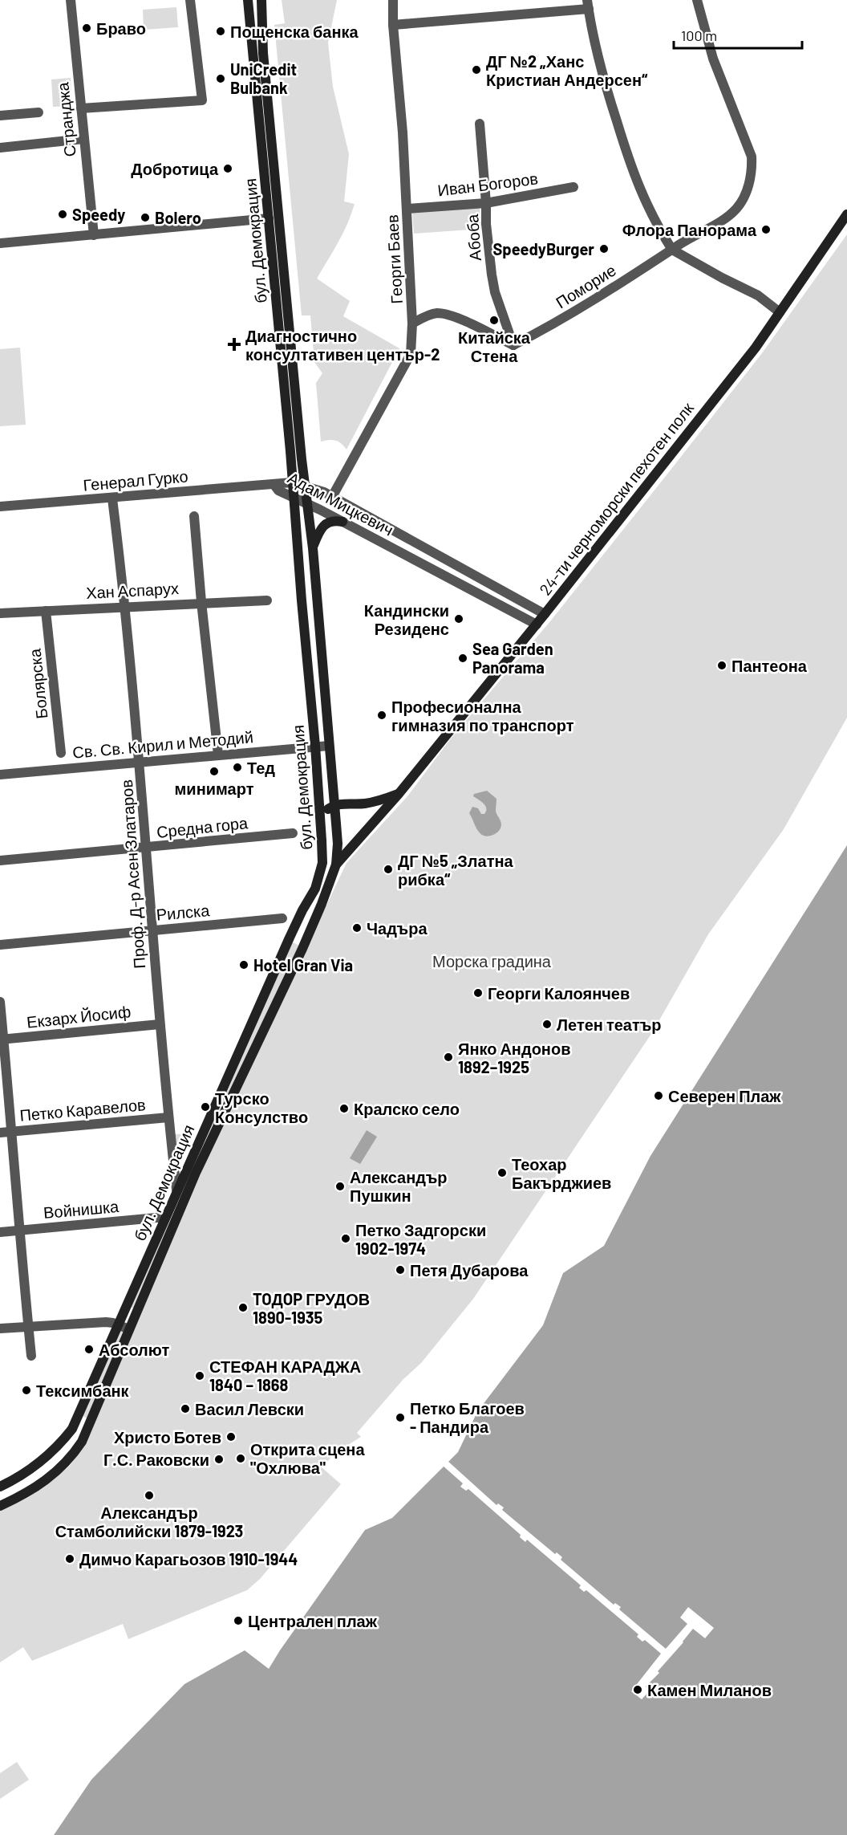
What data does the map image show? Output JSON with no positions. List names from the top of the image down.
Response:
{
  "streets": {
    "main road": ["бул. Демокрация", "24-ти черноморски пехотен полк"],
    "street": [
      "Странджа",
      "Иван Богоров",
      "Абоба",
      "Георги Баев",
      "Поморие",
      "Генерал Гурко",
      "Адам Мицкевич",
      "Хан Аспарух",
      "Болярска",
      "Св. Св. Кирил и Методий",
      "Средна гора",
      "Проф. Д-р Асен Златаров",
      "Рилска",
      "Екзарх Йосиф",
      "Петко Каравелов",
      "Войнишка"
    ]
  },
  "crossings": [
    ["Иван Богоров", "Абоба"],
    ["Иван Богоров", "Георги Баев"],
    ["Абоба", "Поморие"],
    ["бул. Демокрация", "24-ти черноморски пехотен полк"],
    ["бул. Демокрация", "Адам Мицкевич"],
    ["бул. Демокрация", "Св. Св. Кирил и Методий"],
    ["бул. Демокрация", "Проф. Д-р Асен Златаров"],
    ["бул. Демокрация", "Войнишка"],
    ["Георги Баев", "Адам Мицкевич"],
    ["Генерал Гурко", "Адам Мицкевич"],
    ["Генерал Гурко", "Проф. Д-р Асен Златаров"],
    ["24-ти черноморски пехотен полк", "Адам Мицкевич"],
    ["Хан Аспарух", "Болярска"],
    ["Хан Аспарух", "Проф. Д-р Асен Златаров"],
    ["Св. Св. Кирил и Методий", "Проф. Д-р Асен Златаров"],
    ["Средна гора", "Проф. Д-р Асен Златаров"],
    ["Проф. Д-р Асен Златаров", "Рилска"],
    ["Проф. Д-р Асен Златаров", "Екзарх Йосиф"],
    ["Проф. Д-р Асен Златаров", "Петко Каравелов"]
  ],
  "parks": ["Морска градина"],
  "places": {
    "other": [
      "Браво",
      "Пощенска банка",
      "ДГ №2 „Ханс Кристиан Андерсен“",
      "UniCredit Bulbank",
      "Добротица",
      "Speedy",
      "Bolero",
      "Флора Панорама",
      "SpeedyBurger",
      "Китайска Стена",
      "Кандински Резиденс",
      "Sea Garden Panorama",
      "Пантеона",
      "Професионална гимназия по транспорт",
      "Тед",
      "минимарт",
      "ДГ №5 „Златна рибка“",
      "Чадъра",
      "Hotel Gran Via",
      "Георги Калоянчев",
      "Летен театър",
      "Янко Андонов 1892–1925",
      "Северен Плаж",
      "Турско Консулство",
      "Кралско село",
      "Теохар Бакърджиев",
      "Александър Пушкин",
      "Петко Задгорски 1902-1974",
      "Петя Дубарова",
      "TOДOP ГРУДОВ 1890-1935",
      "Абсолют",
      "СТЕФАН КАРАДЖА 1840 – 1868",
      "Тексимбанк",
      "Васил Левски",
      "Петко Благоев - Пандира",
      "Христо Ботев",
      "Открита сцена \"Охлюва\"",
      "Г.С. Раковски",
      "Александър Стамболийски 1879-1923",
      "Димчо Карагьозов 1910-1944",
      "Централен плаж",
      "Камен Миланов"
    ],
    "health": ["Диагностично консултативен център-2"]
  },
  "scale_bar": "100 m"
}
